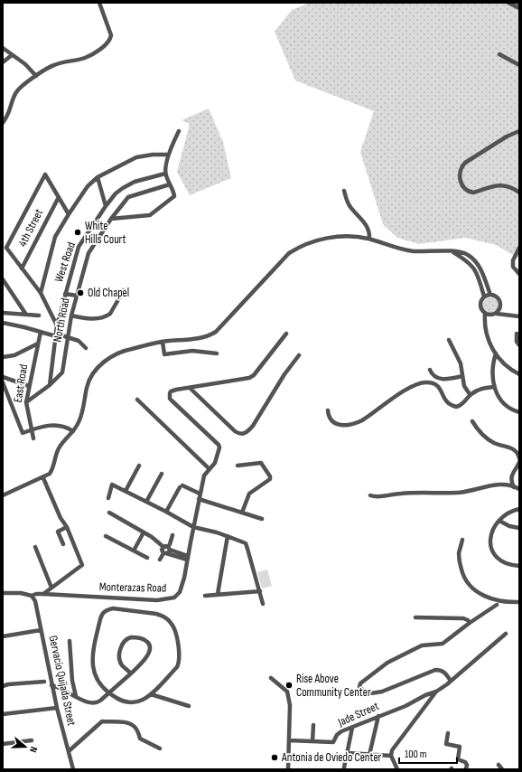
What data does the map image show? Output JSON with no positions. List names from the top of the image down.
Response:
{
  "streets": {
    "street": [
      "4th Street",
      "West Road",
      "North Road",
      "East Road",
      "Monterazas Road",
      "Gervacio Quijada Street",
      "Jade Street"
    ]
  },
  "crossings": [
    ["West Road", "North Road"],
    ["North Road", "East Road"],
    ["Monterazas Road", "Gervacio Quijada Street"]
  ],
  "places": [
    "White Hills Court",
    "Old Chapel",
    "Rise Above Community Center",
    "Antonia de Oviedo Center"
  ],
  "scale_bar": "100 m",
  "north": "right"
}
